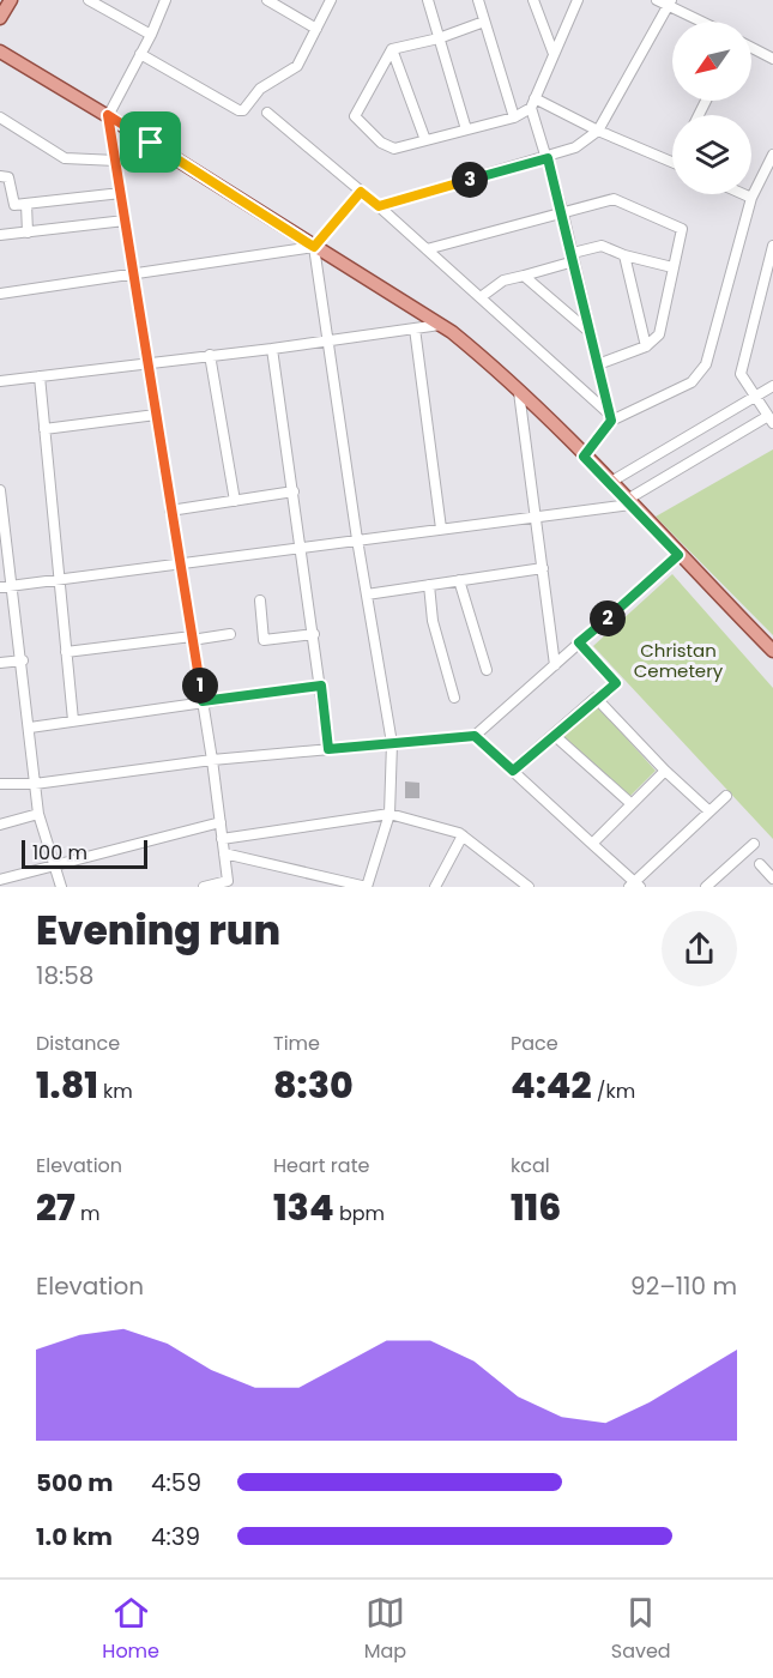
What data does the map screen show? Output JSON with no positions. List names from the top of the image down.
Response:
{
  "parks": ["Christan Cemetery"],
  "scale_bar": "100 m",
  "north": "bottom left",
  "page": {
    "pins": ["3", "2", "1"],
    "scale": "100 m",
    "heading": ["Evening run", "18:58"],
    "stats": [
      ["Distance", "1.81 km"],
      ["Time", "8:30"],
      ["Pace", "4:42 /km"],
      ["Elevation", "27 m"],
      ["Heart rate", "134 bpm"],
      ["kcal", "116"]
    ],
    "chart": ["Elevation", "92–110 m"],
    "list": [
      {
        "name": "500 m",
        "note": "4:59"
      },
      {
        "name": "1.0 km",
        "note": "4:39"
      }
    ],
    "tabs": ["Home", "Map", "Saved"]
  }
}
